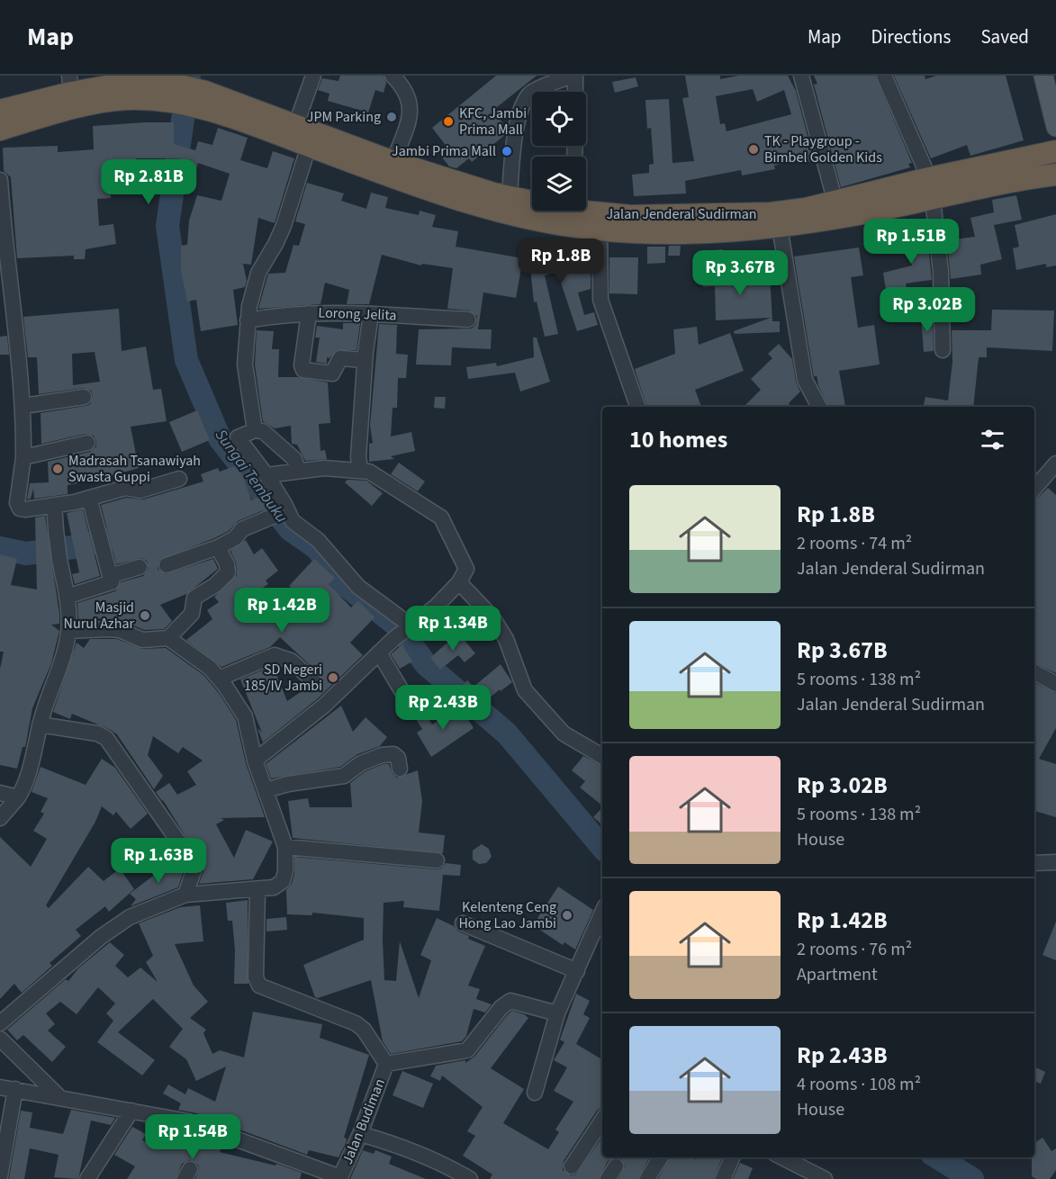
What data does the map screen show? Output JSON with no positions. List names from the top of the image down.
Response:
{
  "streets": {
    "highway": ["Jalan Jenderal Sudirman"],
    "street": ["Lorong Jelita", "Jalan Budiman"]
  },
  "water": ["Sungai Tembuku"],
  "places": [
    "JPM Parking",
    "KFC, Jambi Prima Mall",
    "TK - Playgroup - Bimbel Golden Kids",
    "Jambi Prima Mall",
    "Madrasah Tsanawiyah Swasta Guppi",
    "Masjid Nurul Azhar",
    "SD Negeri 185/IV Jambi",
    "Kelenteng Ceng Hong Lao Jambi"
  ],
  "page": {
    "header": "Map",
    "nav": ["Map", "Directions", "Saved"],
    "price": [
      "Rp 2.81B",
      "Rp 1.51B",
      "Rp 1.8B",
      "Rp 3.67B",
      "Rp 3.02B",
      "Rp 1.42B",
      "Rp 1.34B",
      "Rp 2.43B",
      "Rp 1.63B",
      "Rp 1.54B"
    ],
    "heading": "10 homes",
    "list": [
      {
        "name": "Rp 1.8B",
        "note": "2 rooms · 74 m² · Jalan Jenderal Sudirman"
      },
      {
        "name": "Rp 3.67B",
        "note": "5 rooms · 138 m² · Jalan Jenderal Sudirman"
      },
      {
        "name": "Rp 3.02B",
        "note": "5 rooms · 138 m² · House"
      },
      {
        "name": "Rp 1.42B",
        "note": "2 rooms · 76 m² · Apartment"
      },
      {
        "name": "Rp 2.43B",
        "note": "4 rooms · 108 m² · House"
      }
    ]
  }
}
